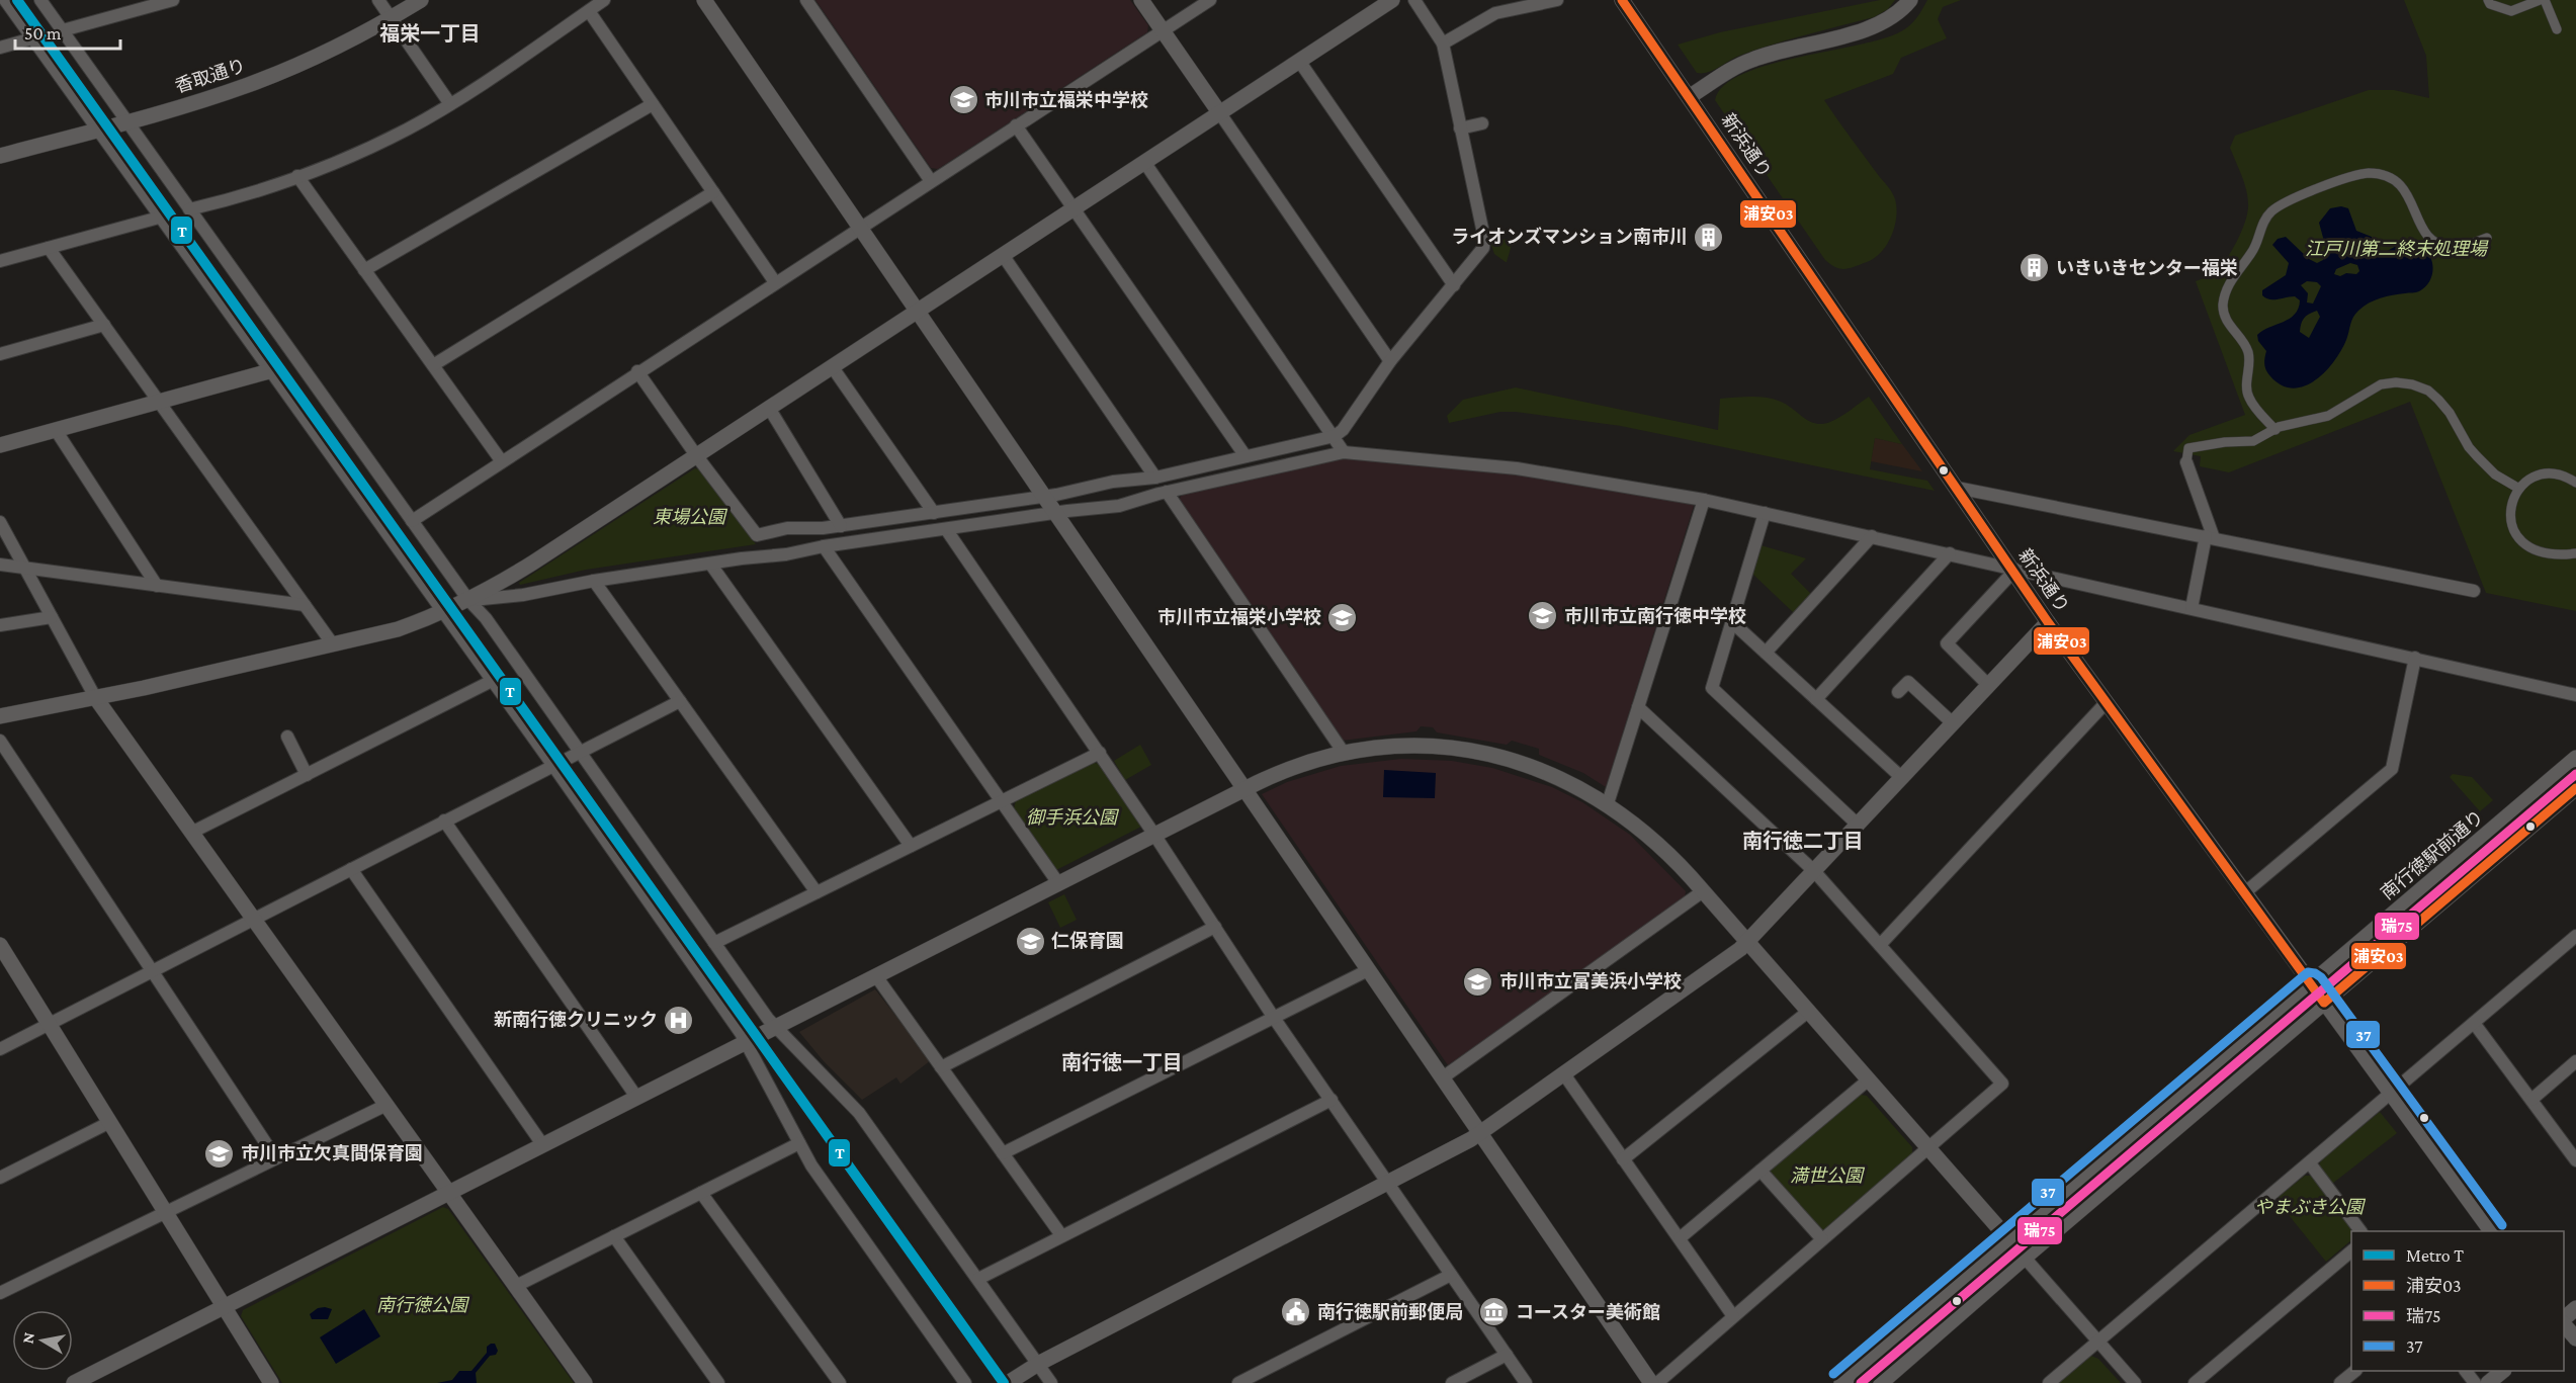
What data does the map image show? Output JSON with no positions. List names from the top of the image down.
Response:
{
  "streets": {
    "street": ["香取通り", "新浜通り", "南行徳駅前通り"]
  },
  "crossings": [
    ["新浜通り", "南行徳駅前通り"]
  ],
  "districts": ["福栄一丁目", "南行徳二丁目", "南行徳一丁目"],
  "parks": [
    "江戸川第二終末処理場",
    "東場公園",
    "御手浜公園",
    "満世公園",
    "やまぶき公園",
    "南行徳公園"
  ],
  "places": {
    "school or university": [
      "市川市立福栄中学校",
      "市川市立南行徳中学校",
      "市川市立福栄小学校",
      "仁保育園",
      "市川市立富美浜小学校",
      "市川市立欠真間保育園"
    ],
    "building": ["ライオンズマンション南市川", "いきいきセンター福栄"],
    "hospital": ["新南行徳クリニック"],
    "public building": ["南行徳駅前郵便局"],
    "museum": ["コースター美術館"]
  },
  "lines": [
    "metro line T",
    "transit line 浦安03",
    "transit line 瑞75",
    "transit line 37"
  ],
  "legend": [
    "Metro T",
    "浦安03",
    "瑞75",
    "37"
  ],
  "scale_bar": "50 m",
  "north": "left"
}
